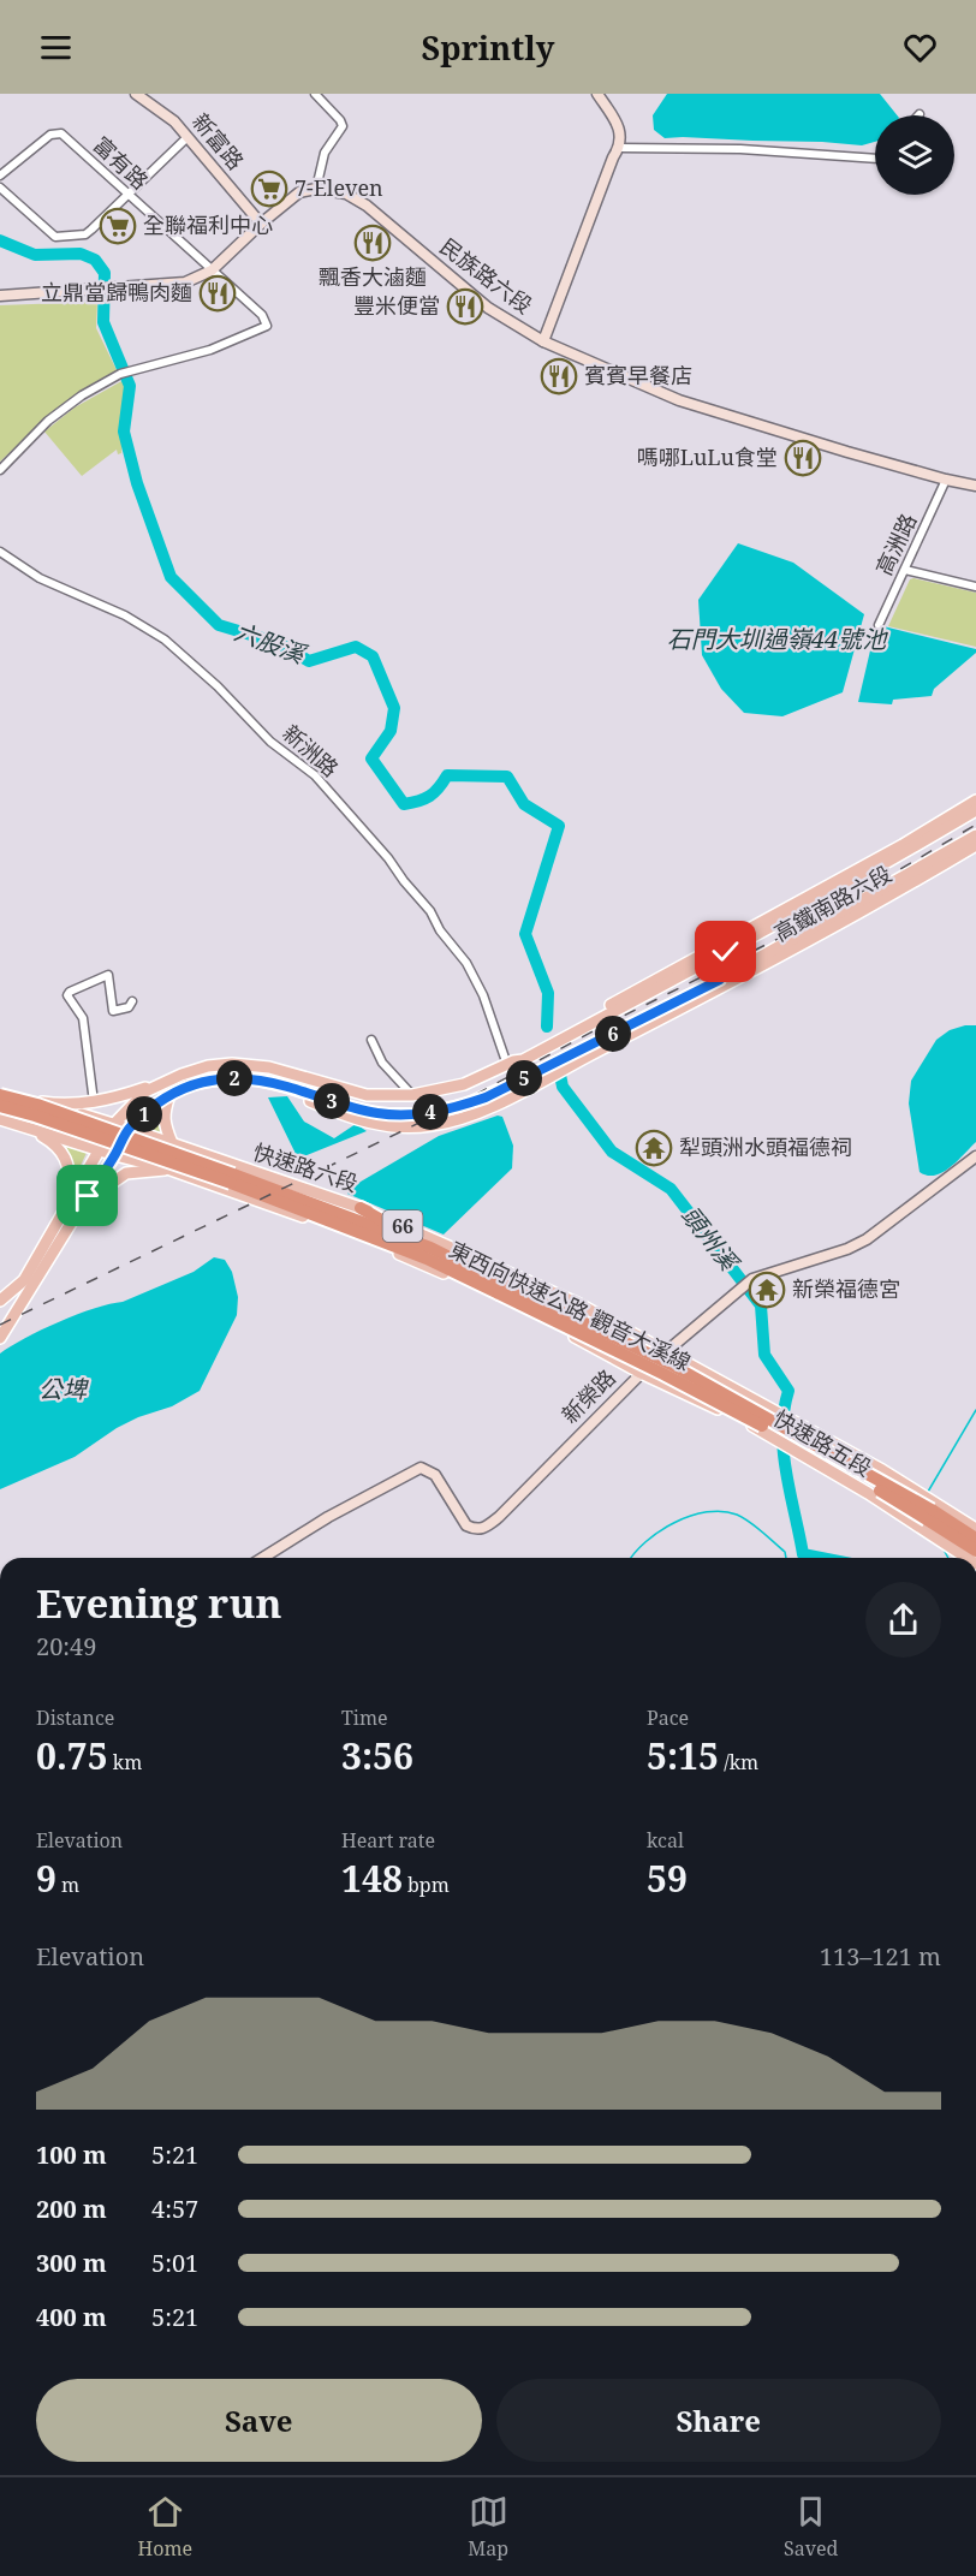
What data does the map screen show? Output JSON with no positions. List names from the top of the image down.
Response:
{
  "streets": {
    "highway": ["66", "東西向快速公路 觀音大溪線"],
    "main road": ["高鐵南路六段", "快速路六段", "快速路五段"],
    "street": [
      "新富路",
      "富有路",
      "民族路六段",
      "高洲路",
      "新洲路",
      "新榮路"
    ]
  },
  "crossings": [
    ["民族路六段", "高洲路"],
    ["新洲路", "高鐵南路六段"],
    ["高鐵南路六段", "快速路六段"],
    ["快速路六段", "東西向快速公路 觀音大溪線"],
    ["快速路六段", "新榮路"],
    ["快速路六段", "快速路五段"],
    ["新榮路", "快速路五段"]
  ],
  "water": [
    "石門大圳過嶺44號池",
    "六股溪",
    "頭州溪",
    "公埤"
  ],
  "places": {
    "supermarket": ["7-Eleven", "全聯福利中心"],
    "restaurant": [
      "飄香大滷麵",
      "立鼎當歸鴨肉麵",
      "豐米便當",
      "賓賓早餐店",
      "嗎哪LuLu食堂"
    ],
    "temple": ["犁頭洲水頭福德祠", "新榮福德宮"]
  },
  "page": {
    "header": "Sprintly",
    "pins": [
      "6",
      "2",
      "5",
      "3",
      "4",
      "1"
    ],
    "heading": ["Evening run", "20:49"],
    "stats": [
      ["Distance", "0.75 km"],
      ["Time", "3:56"],
      ["Pace", "5:15 /km"],
      ["Elevation", "9 m"],
      ["Heart rate", "148 bpm"],
      ["kcal", "59"]
    ],
    "chart": ["Elevation", "113–121 m"],
    "list": [
      {
        "name": "100 m",
        "note": "5:21"
      },
      {
        "name": "200 m",
        "note": "4:57"
      },
      {
        "name": "300 m",
        "note": "5:01"
      },
      {
        "name": "400 m",
        "note": "5:21"
      }
    ],
    "buttons": ["Save", "Share"],
    "tabs": ["Home", "Map", "Saved"]
  }
}
